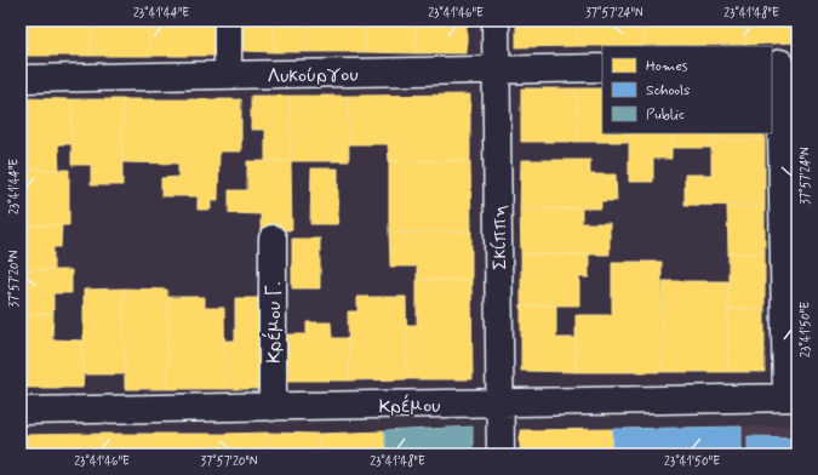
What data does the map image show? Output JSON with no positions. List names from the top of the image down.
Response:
{
  "streets": {
    "street": [
      "Λυκούργου",
      "Σκίππη",
      "Κρέμου Γ.",
      "Κρέμου"
    ]
  },
  "crossings": [
    ["Λυκούργου", "Σκίππη"],
    ["Σκίππη", "Κρέμου"],
    ["Κρέμου Γ.", "Κρέμου"]
  ],
  "legend": ["Homes", "Schools", "Public"],
  "coordinates": [
    "23°41'44\"E",
    "23°41'46\"E",
    "37°57'24\"N",
    "23°41'48\"E",
    "37°57'20\"N",
    "23°41'50\"E"
  ]
}
